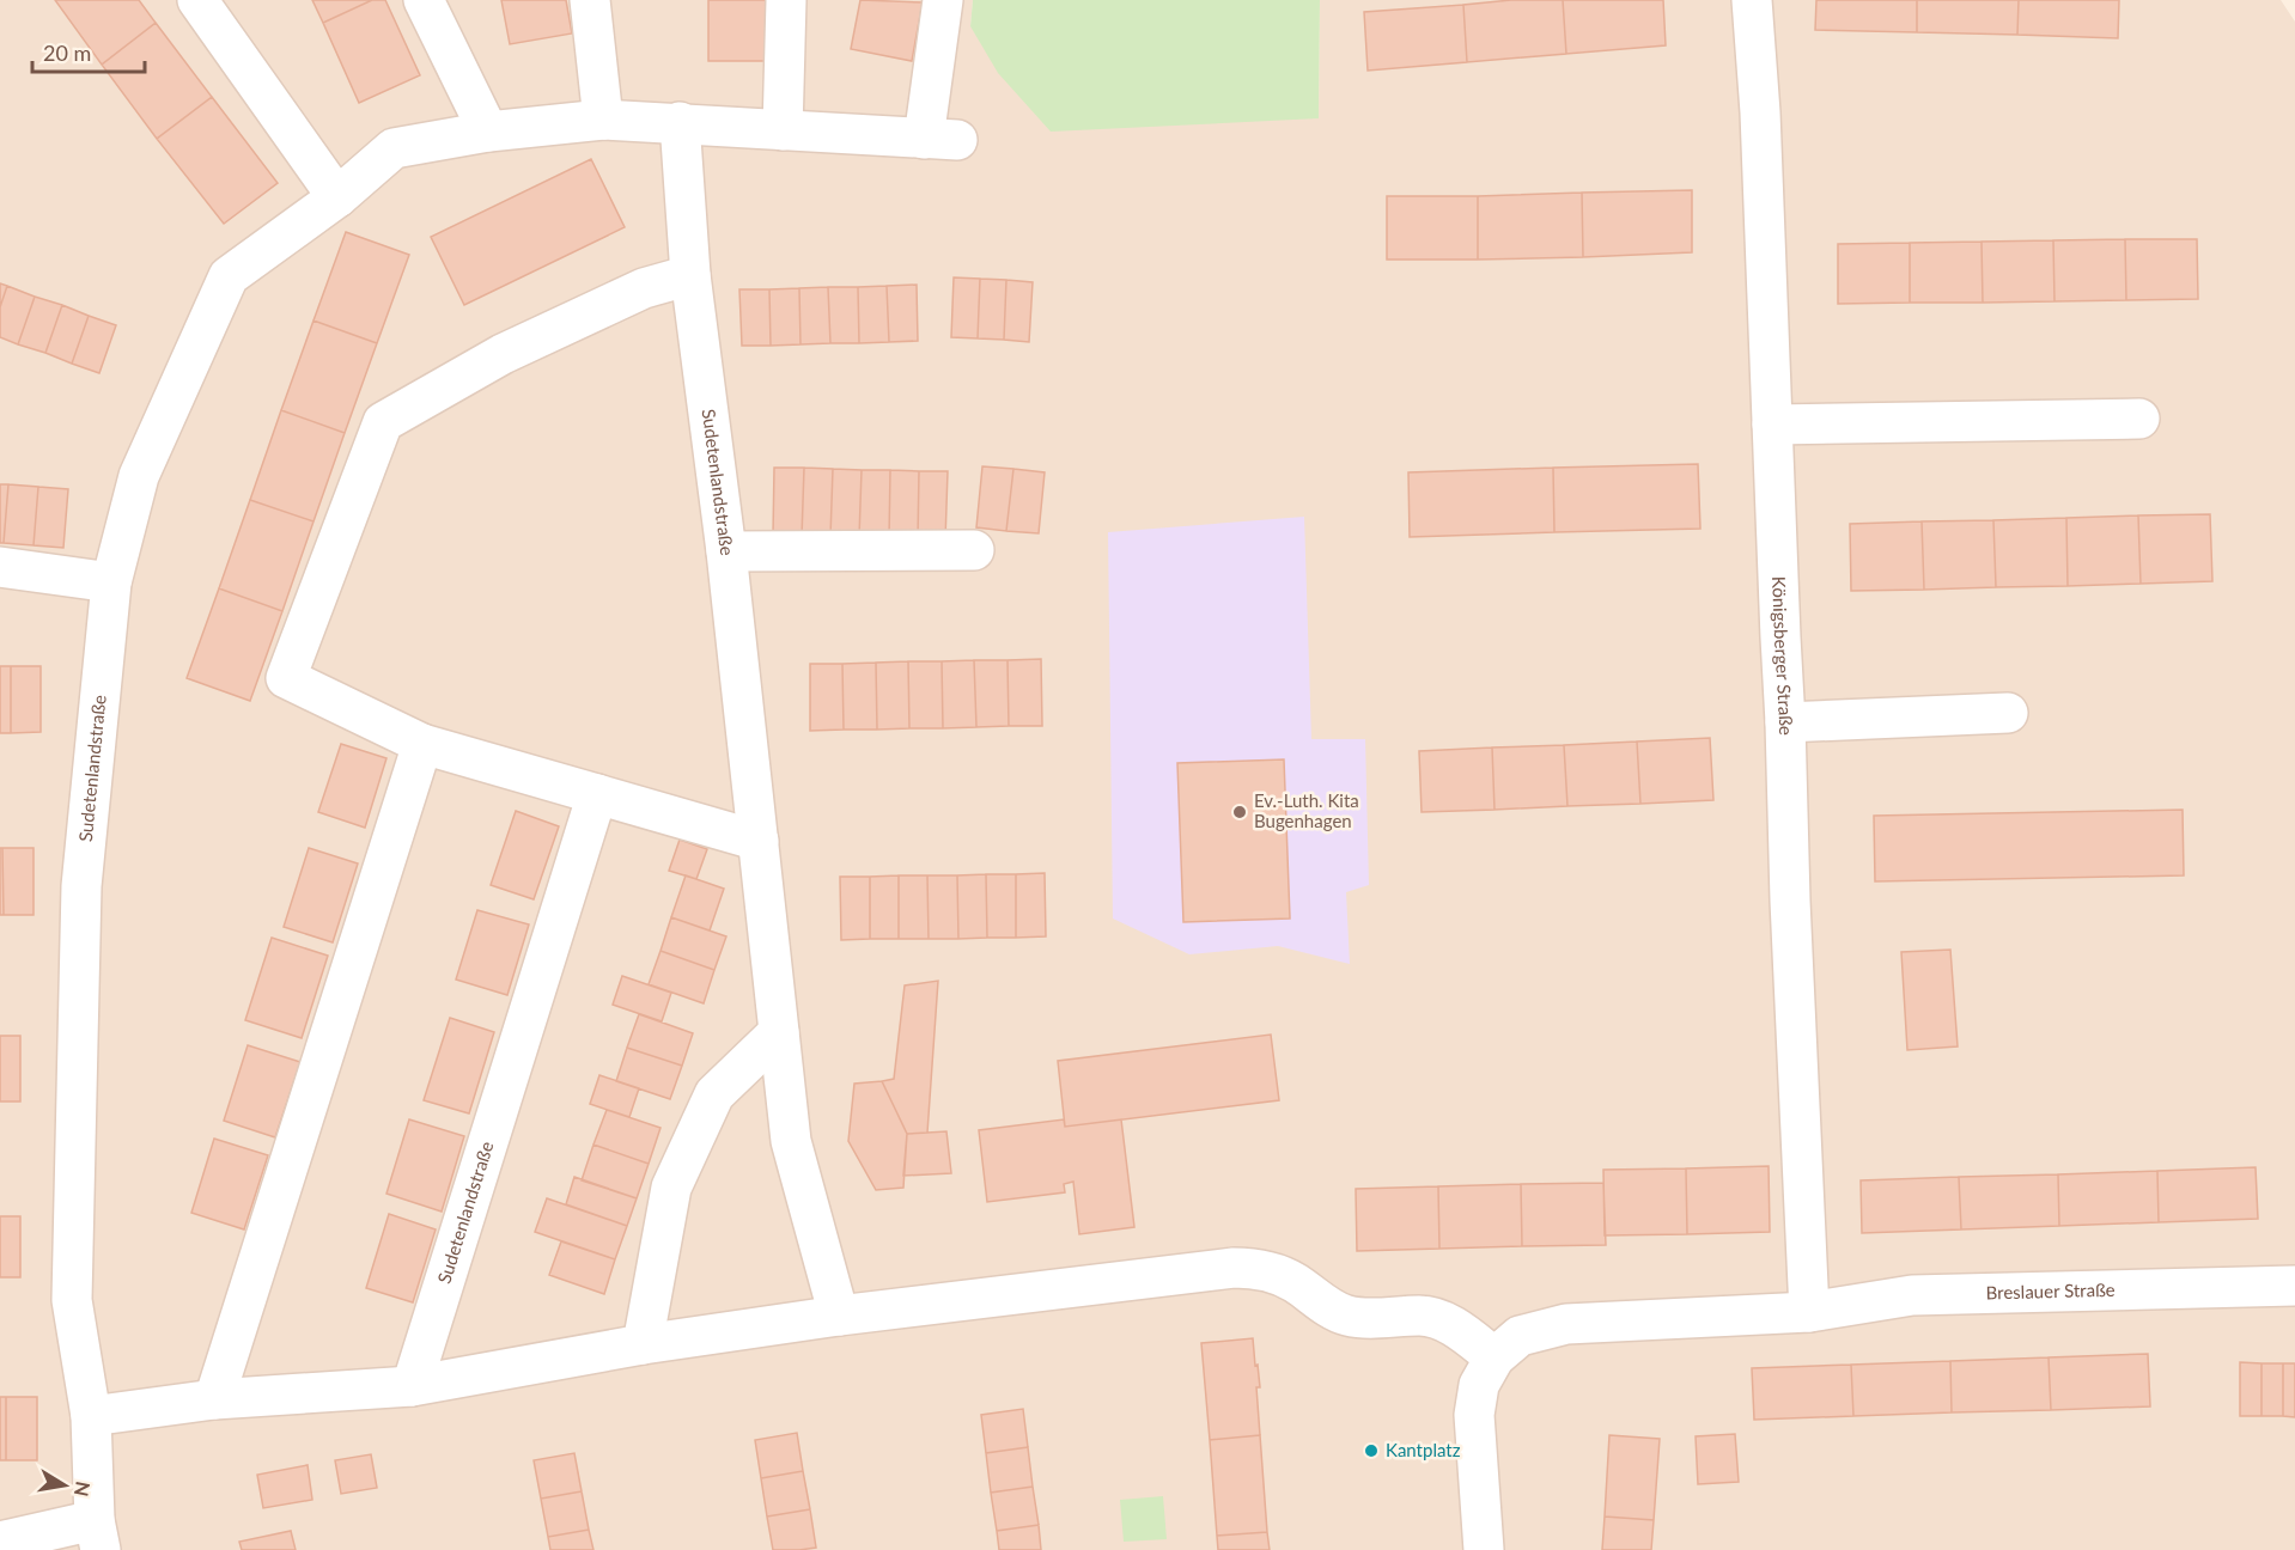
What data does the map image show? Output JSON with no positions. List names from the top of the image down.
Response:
{
  "streets": {
    "street": ["Sudetenlandstraße", "Königsberger Straße", "Breslauer Straße"]
  },
  "crossings": [
    ["Königsberger Straße", "Breslauer Straße"]
  ],
  "places": ["Ev.-Luth. Kita Bugenhagen", "Kantplatz"],
  "scale_bar": "20 m",
  "north": "right"
}
